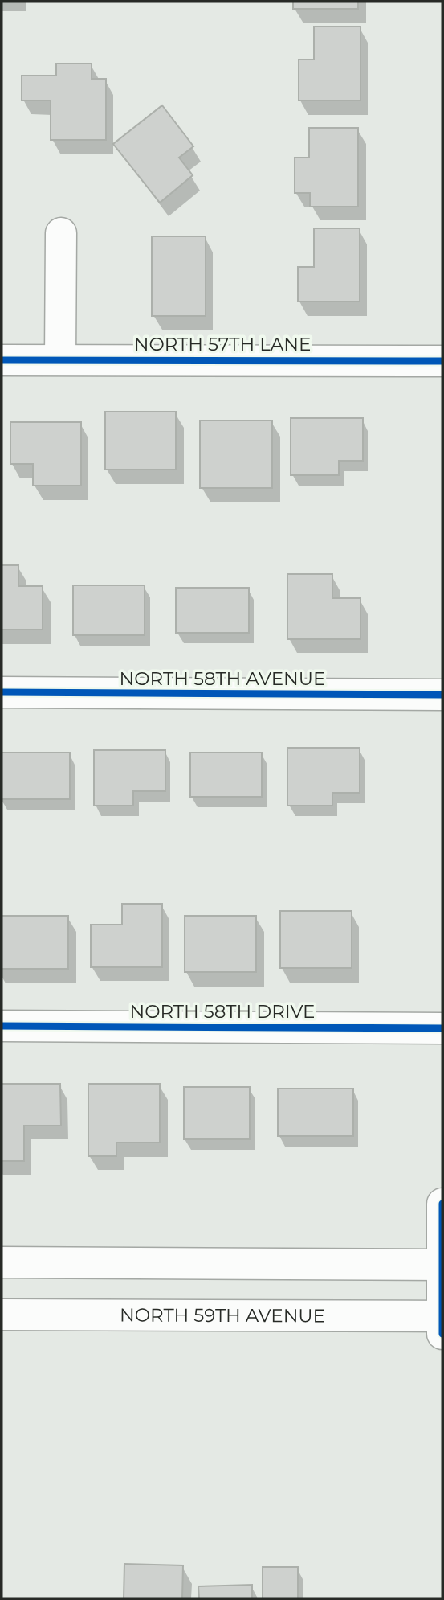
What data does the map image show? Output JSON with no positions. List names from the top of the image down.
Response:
{
  "streets": {
    "street": [
      "NORTH 57TH LANE",
      "NORTH 58TH AVENUE",
      "NORTH 58TH DRIVE",
      "NORTH 59TH AVENUE"
    ]
  }
}
